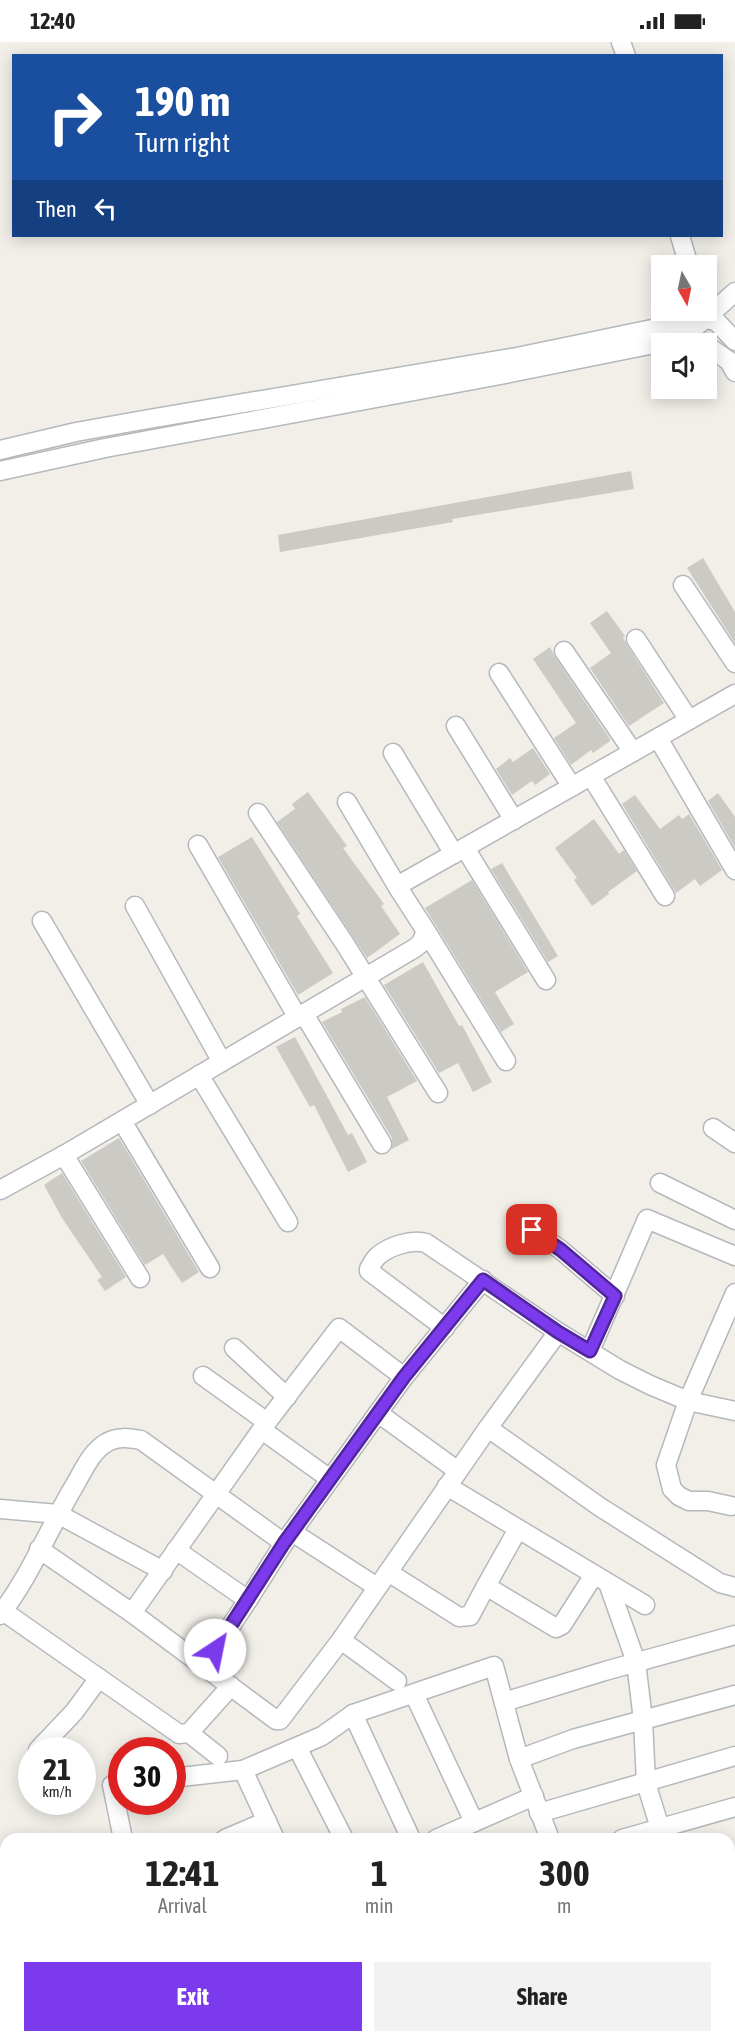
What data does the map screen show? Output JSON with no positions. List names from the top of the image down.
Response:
{
  "north": "bottom",
  "page": {
    "status": "12:40",
    "turn": ["190 m", "Turn right"],
    "then": "Then",
    "speed": "21 km/h",
    "limit": "30",
    "eta": [
      "12:41",
      "Arrival",
      "1",
      "min",
      "300",
      "m"
    ],
    "buttons": ["Exit", "Share"]
  }
}
